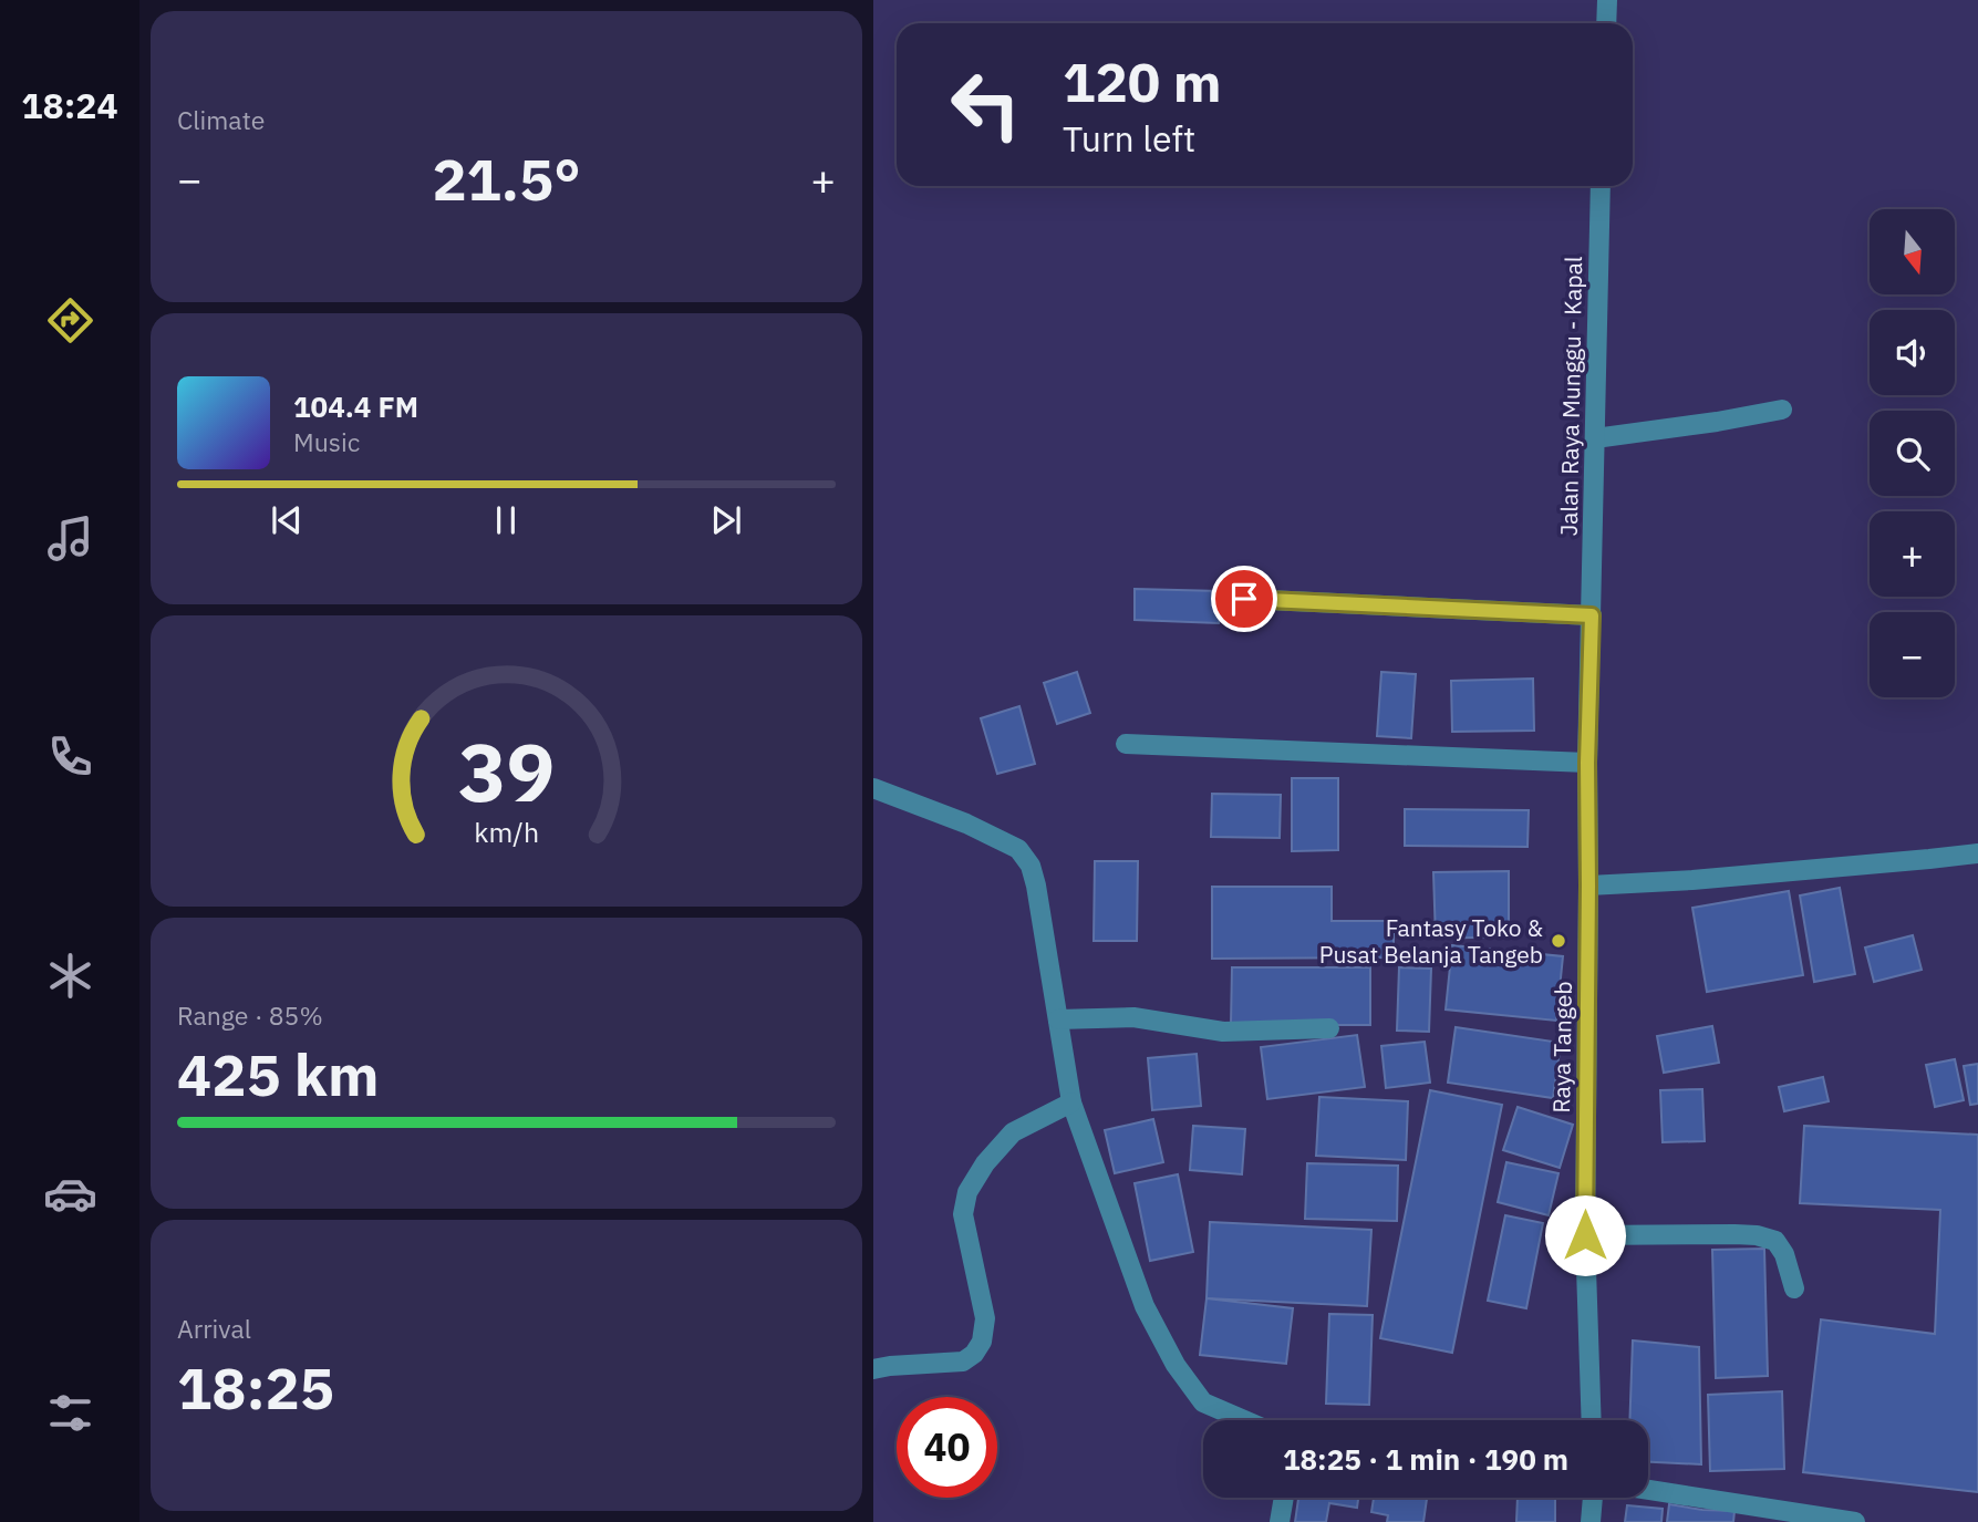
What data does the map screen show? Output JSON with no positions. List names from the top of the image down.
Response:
{
  "streets": {
    "street": ["Jalan Raya Munggu - Kapal", "Raya Tangeb"]
  },
  "crossings": [
    ["Jalan Raya Munggu - Kapal", "Raya Tangeb"]
  ],
  "places": ["Fantasy Toko & Pusat Belanja Tangeb"],
  "north": "bottom",
  "page": {
    "tabs": "18:24",
    "tile": [
      "Climate",
      ["Range · 85%", "425 km"],
      ["Arrival", "18:25"]
    ],
    "turn": ["120 m", "Turn left"],
    "heat": ["−", "21.5°", "+"],
    "map_buttons": ["+", "−"],
    "song": ["104.4 FM", "Music"],
    "limit": "40",
    "trip": "18:25 · 1 min · 190 m",
    "gauge": ["39", "km/h"]
  }
}
